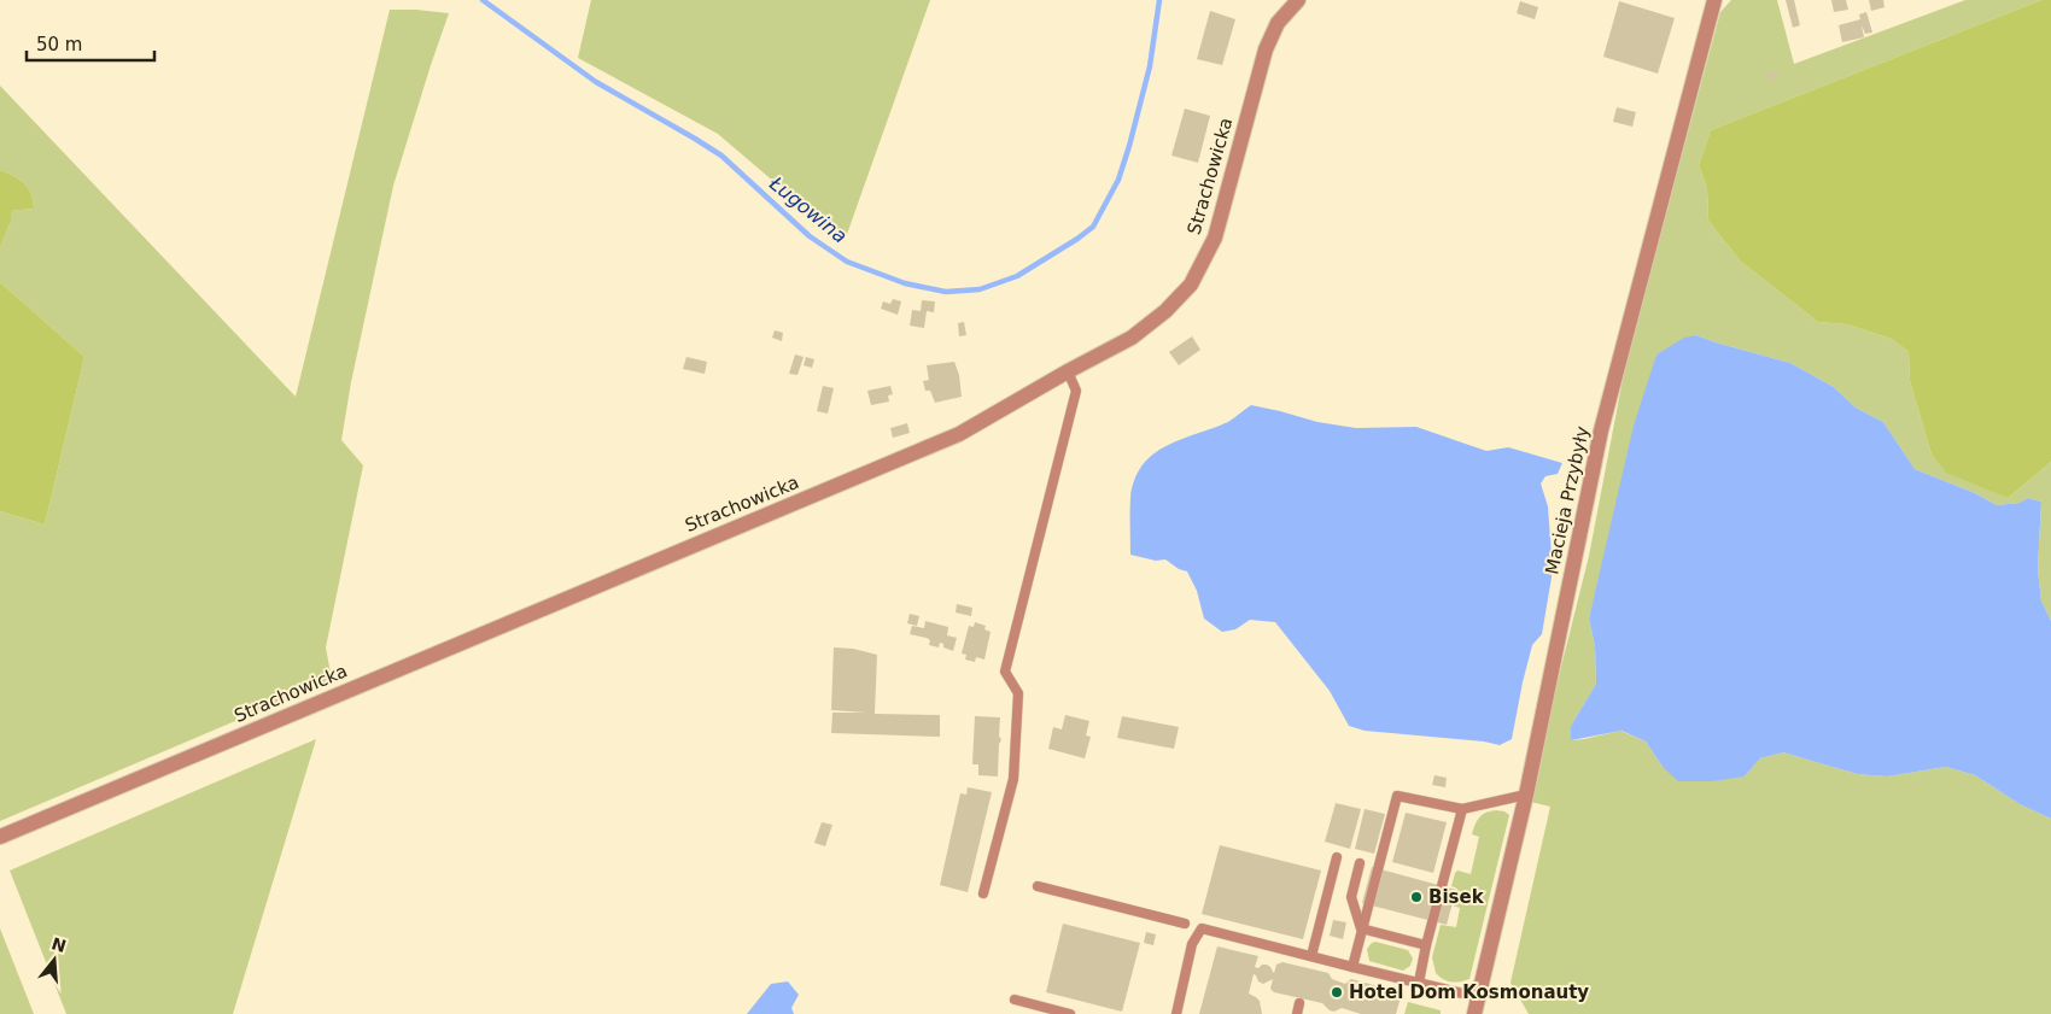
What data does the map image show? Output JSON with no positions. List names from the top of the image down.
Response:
{
  "streets": {
    "street": ["Strachowicka", "Macieja Przybyły"]
  },
  "water": ["Ługowina"],
  "places": ["Bisek", "Hotel Dom Kosmonauty"],
  "scale_bar": "50 m",
  "north": "top"
}
